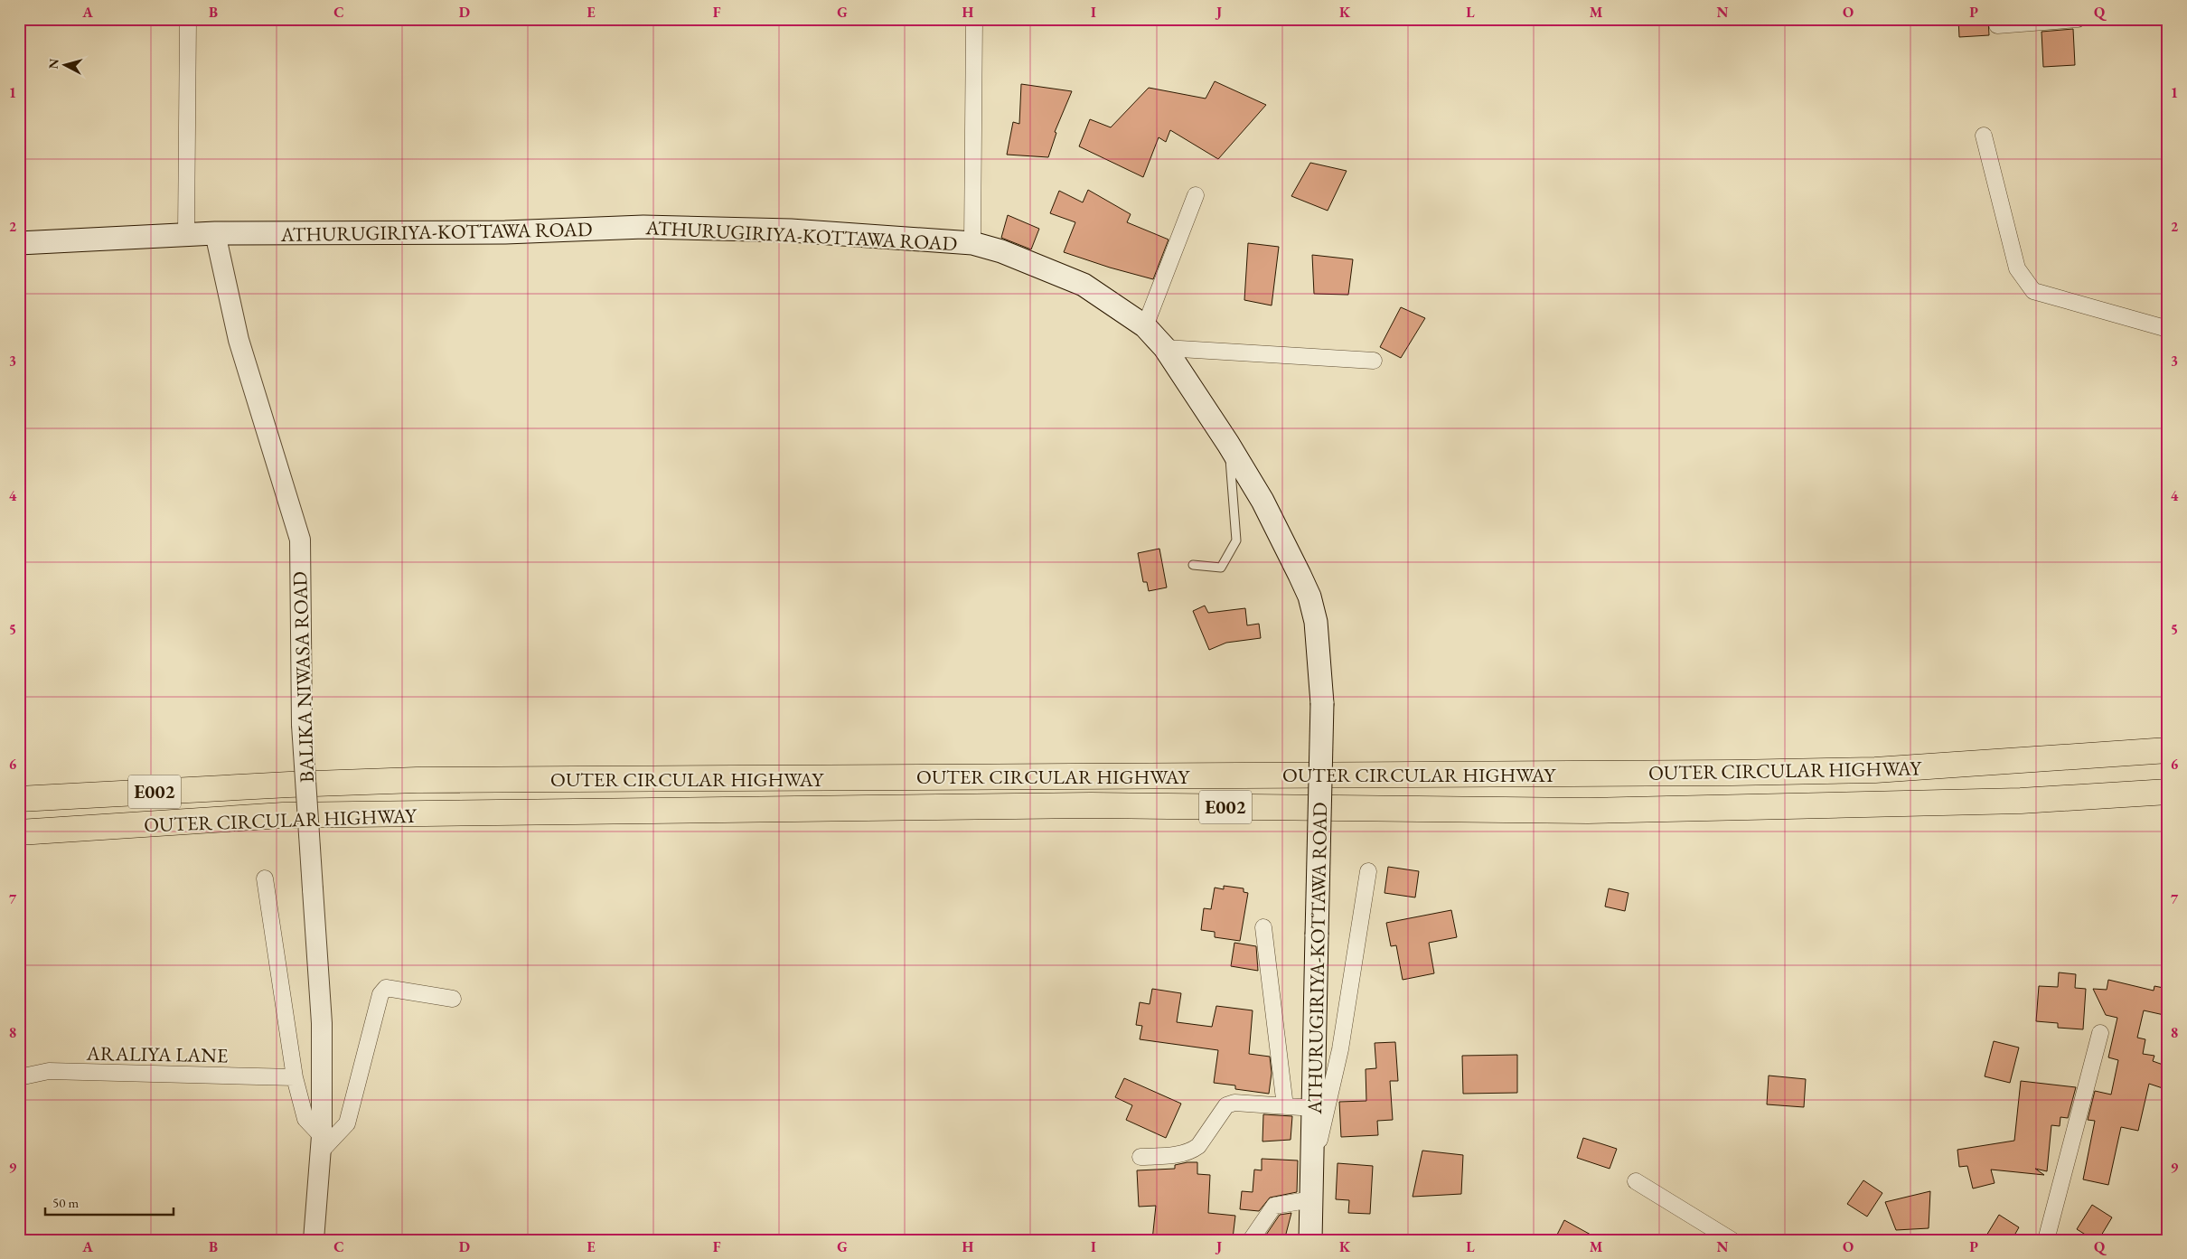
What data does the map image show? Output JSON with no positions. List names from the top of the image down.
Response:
{
  "streets": {
    "highway": ["OUTER CIRCULAR HIGHWAY", "E002"],
    "main road": ["ATHURUGIRIYA-KOTTAWA ROAD"],
    "street": ["BALIKA NIWASA ROAD", "ARALIYA LANE"]
  },
  "crossings": [
    ["ATHURUGIRIYA-KOTTAWA ROAD", "BALIKA NIWASA ROAD"]
  ],
  "scale_bar": "50 m",
  "north": "left",
  "grid": {
    "columns": [
      "A",
      "B",
      "C",
      "D",
      "E",
      "F",
      "G",
      "H",
      "I",
      "J",
      "K",
      "L",
      "M",
      "N",
      "O",
      "P",
      "Q"
    ],
    "rows": [
      "1",
      "2",
      "3",
      "4",
      "5",
      "6",
      "7",
      "8",
      "9"
    ]
  }
}
